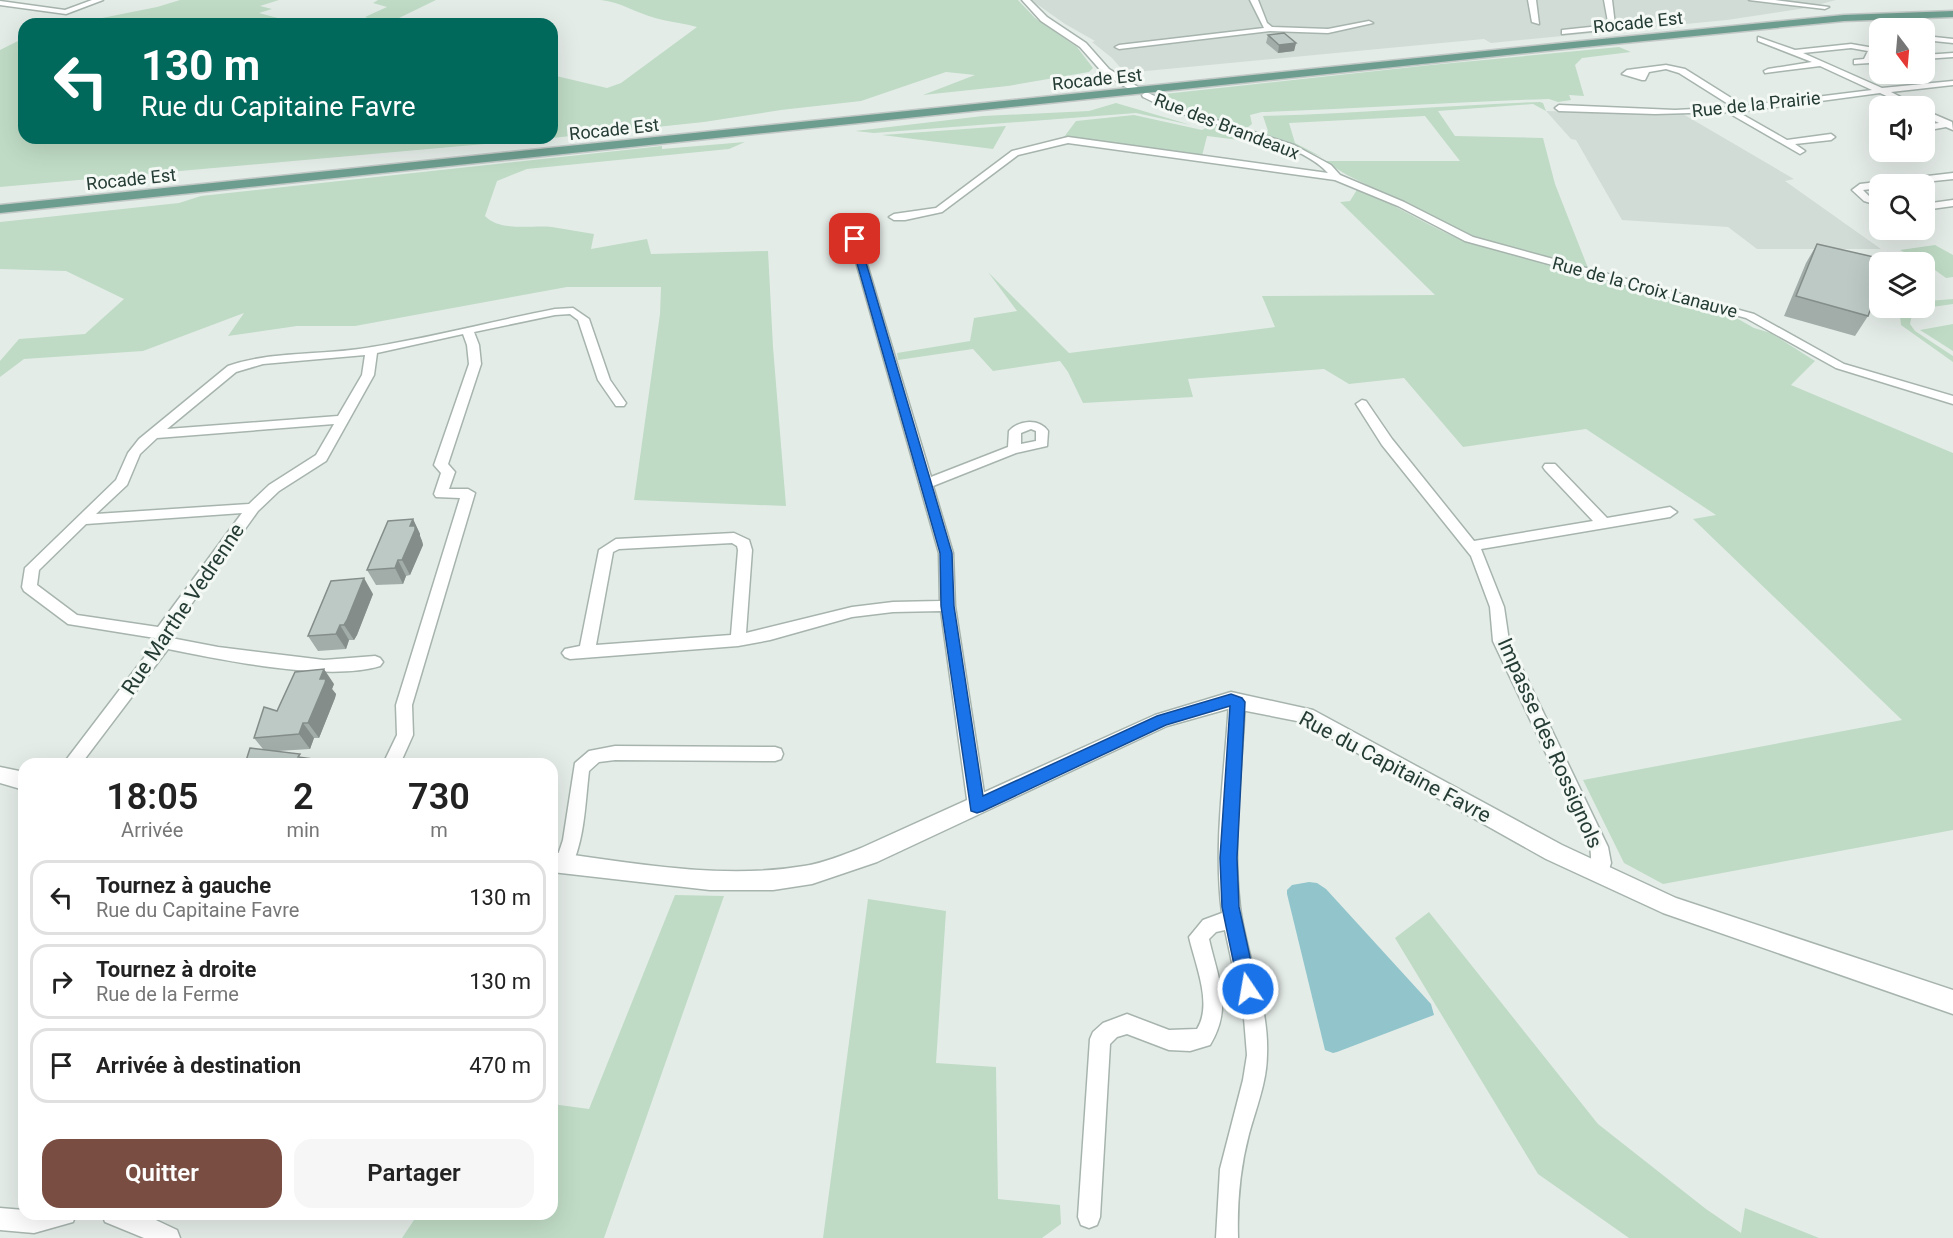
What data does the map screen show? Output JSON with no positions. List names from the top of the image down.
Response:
{
  "streets": {
    "main road": ["Rocade Est"],
    "street": [
      "Rue de la Prairie",
      "Rue des Brandeaux",
      "Rue de la Croix Lanauve",
      "Rue Marthe Vedrenne",
      "Impasse des Rossignols",
      "Rue du Capitaine Favre"
    ]
  },
  "crossings": [
    ["Rue des Brandeaux", "Rue de la Croix Lanauve"],
    ["Impasse des Rossignols", "Rue du Capitaine Favre"]
  ],
  "north": "bottom",
  "page": {
    "turn": ["130 m", "Rue du Capitaine Favre"],
    "eta": [
      "18:05",
      "Arrivée",
      "2",
      "min",
      "730",
      "m"
    ],
    "list": [
      {
        "name": "Tournez à gauche",
        "note": "Rue du Capitaine Favre",
        "value": "130 m"
      },
      {
        "name": "Tournez à droite",
        "note": "Rue de la Ferme",
        "value": "130 m"
      },
      {
        "name": "Arrivée à destination",
        "value": "470 m"
      }
    ],
    "buttons": ["Quitter", "Partager"]
  }
}
